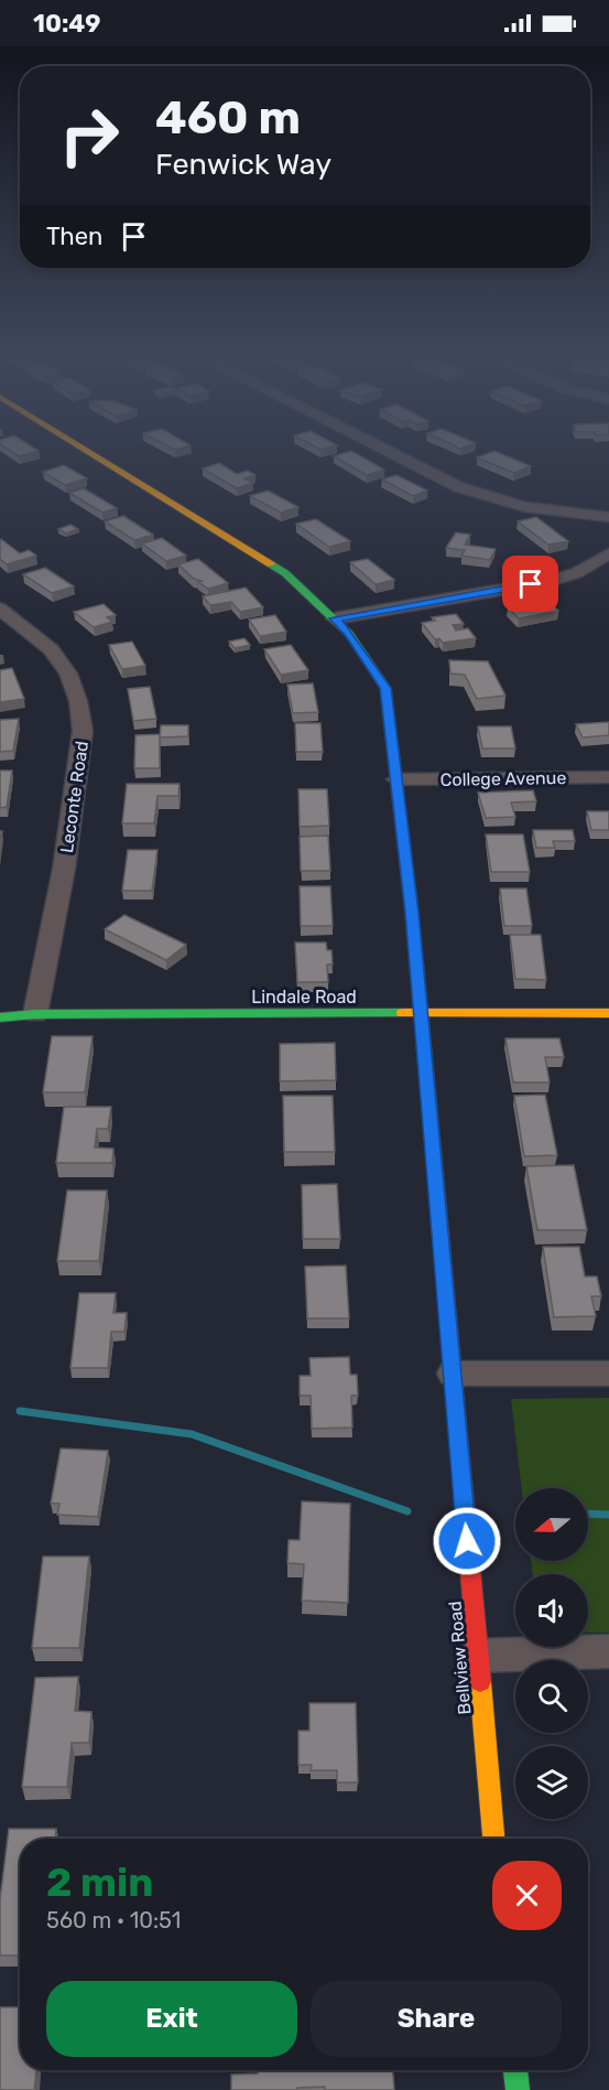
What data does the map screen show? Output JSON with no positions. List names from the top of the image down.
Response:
{
  "streets": {
    "street": [
      "College Avenue",
      "Leconte Road",
      "Lindale Road",
      "Bellview Road"
    ]
  },
  "crossings": [
    ["College Avenue", "Bellview Road"],
    ["Leconte Road", "Lindale Road"],
    ["Lindale Road", "Bellview Road"]
  ],
  "north": "left",
  "page": {
    "status": "10:49",
    "turn": ["460 m", "Fenwick Way"],
    "then": "Then",
    "heading": ["2 min", "560 m · 10:51"],
    "buttons": ["Exit", "Share"]
  }
}
